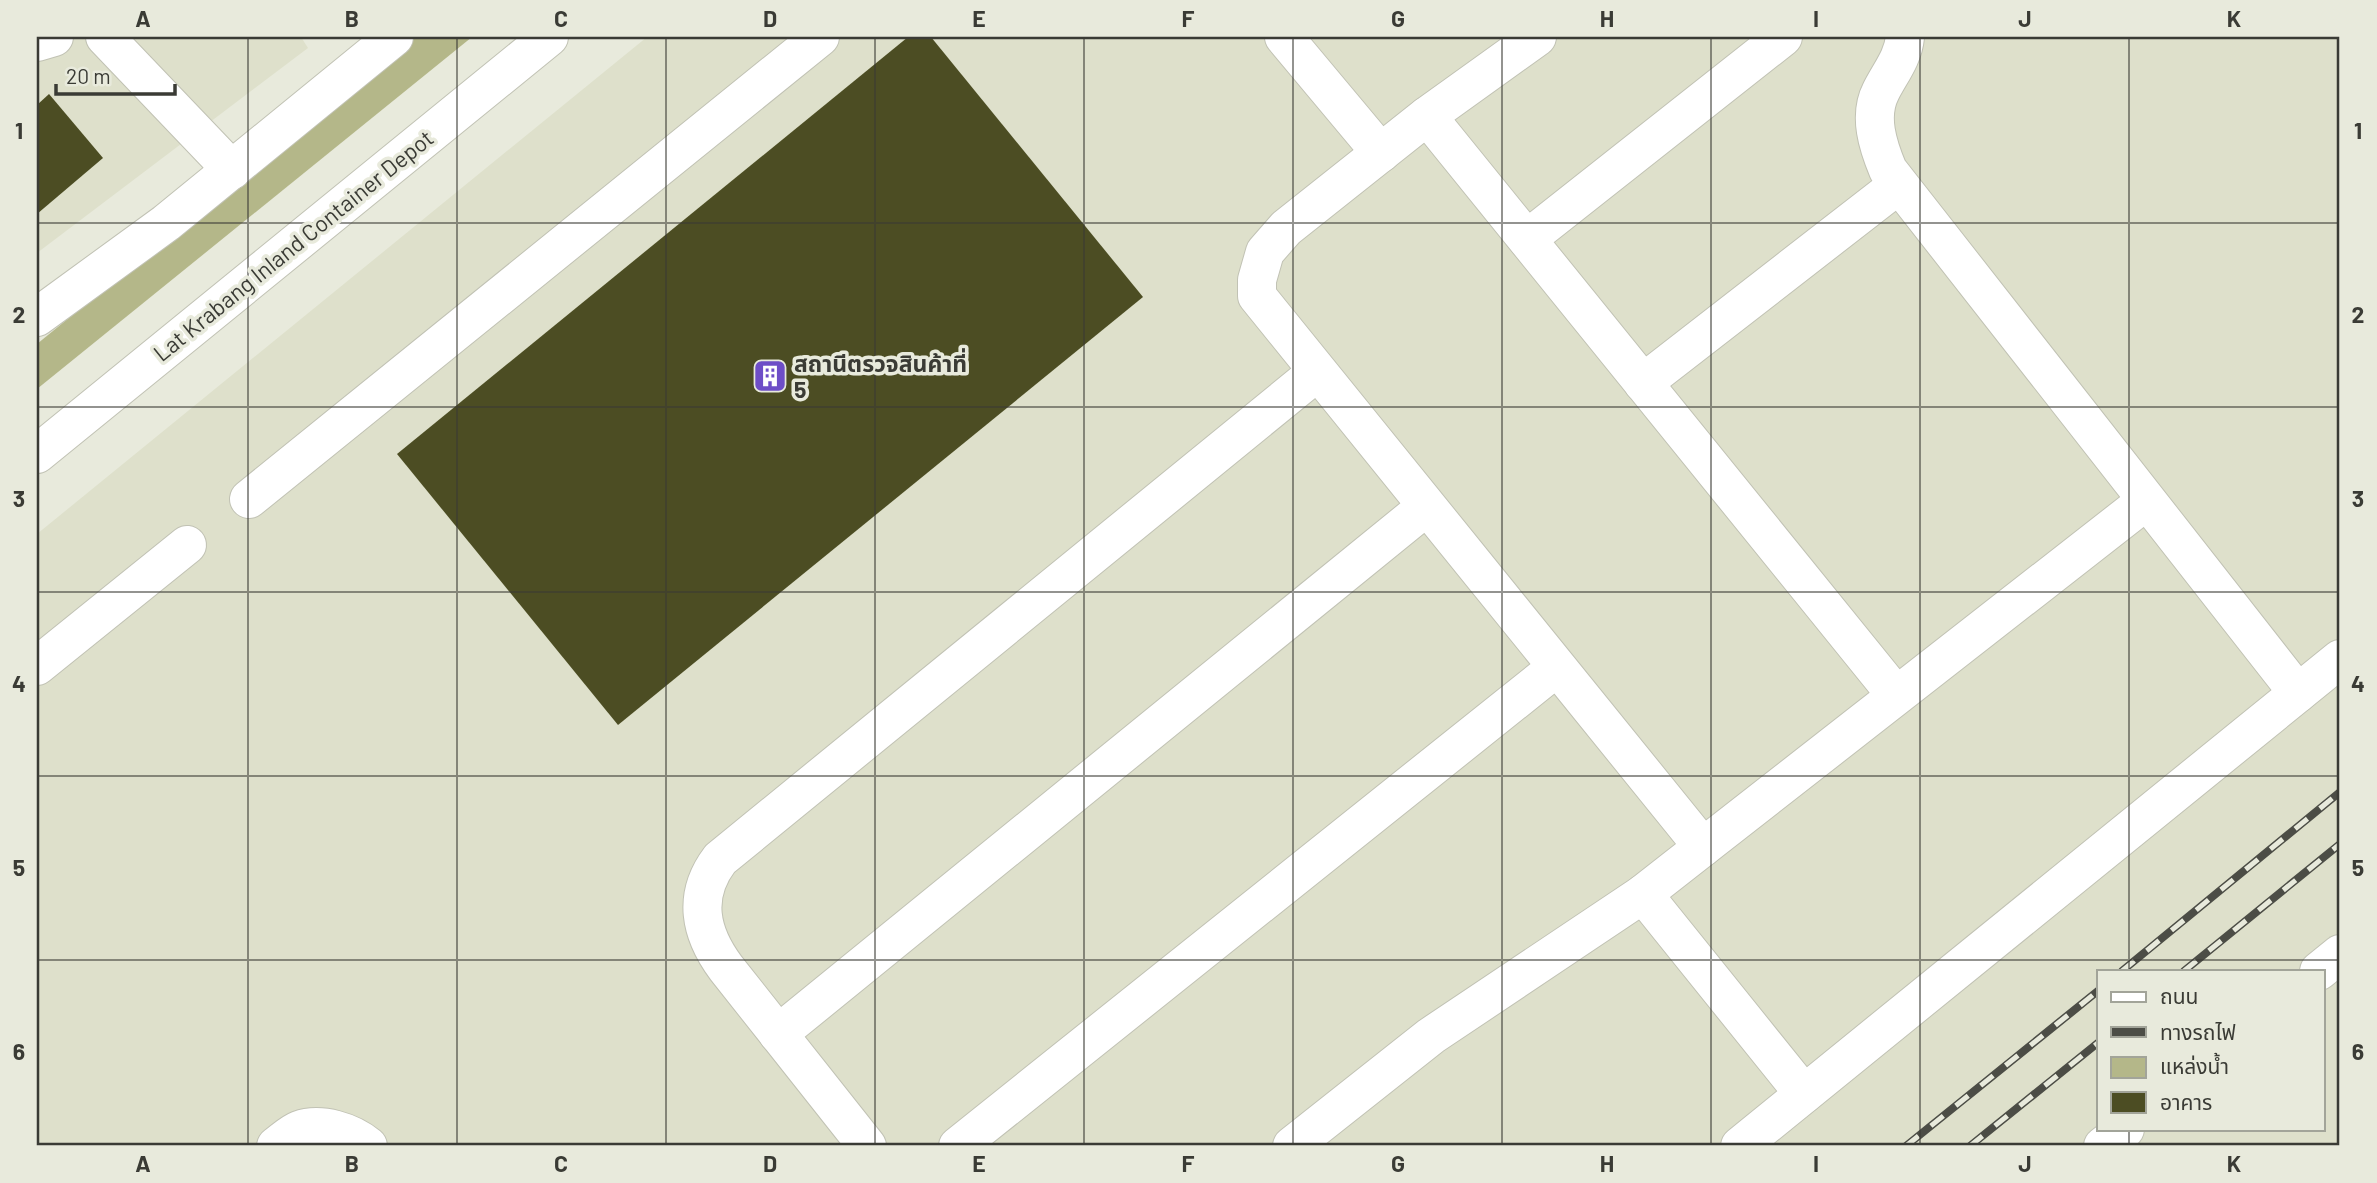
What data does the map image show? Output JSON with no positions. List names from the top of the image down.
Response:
{
  "streets": {
    "street": ["Lat Krabang Inland Container Depot"]
  },
  "places": {
    "building": ["สถานีตรวจสินค้าที่ 5"]
  },
  "legend": [
    "ถนน",
    "ทางรถไฟ",
    "แหล่งน้ำ",
    "อาคาร"
  ],
  "scale_bar": "20 m",
  "grid": {
    "columns": [
      "A",
      "B",
      "C",
      "D",
      "E",
      "F",
      "G",
      "H",
      "I",
      "J",
      "K"
    ],
    "rows": [
      "1",
      "2",
      "3",
      "4",
      "5",
      "6"
    ]
  }
}
